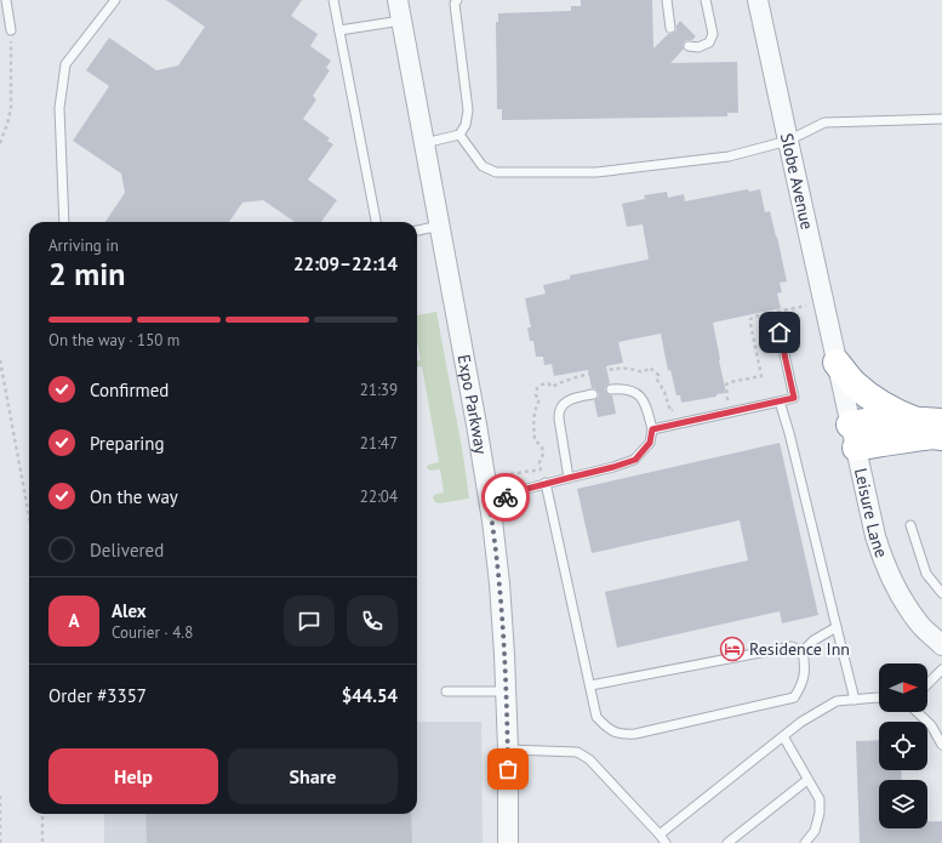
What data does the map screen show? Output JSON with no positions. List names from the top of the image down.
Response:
{
  "streets": {
    "street": ["Slobe Avenue", "Expo Parkway", "Leisure Lane"]
  },
  "crossings": [
    ["Slobe Avenue", "Leisure Lane"]
  ],
  "places": {
    "hotel": ["Residence Inn"]
  },
  "north": "right",
  "page": {
    "heading": ["2 min", "Arriving in", "22:09–22:14"],
    "panel": [
      "Alex",
      "Courier · 4.8",
      "Order #3357",
      "$44.54"
    ],
    "bar": "On the way · 150 m",
    "list": [
      ["Confirmed", "21:39"],
      ["Preparing", "21:47"],
      ["On the way", "22:04"],
      "Delivered"
    ],
    "round": "A",
    "buttons": ["Help", "Share"]
  }
}
